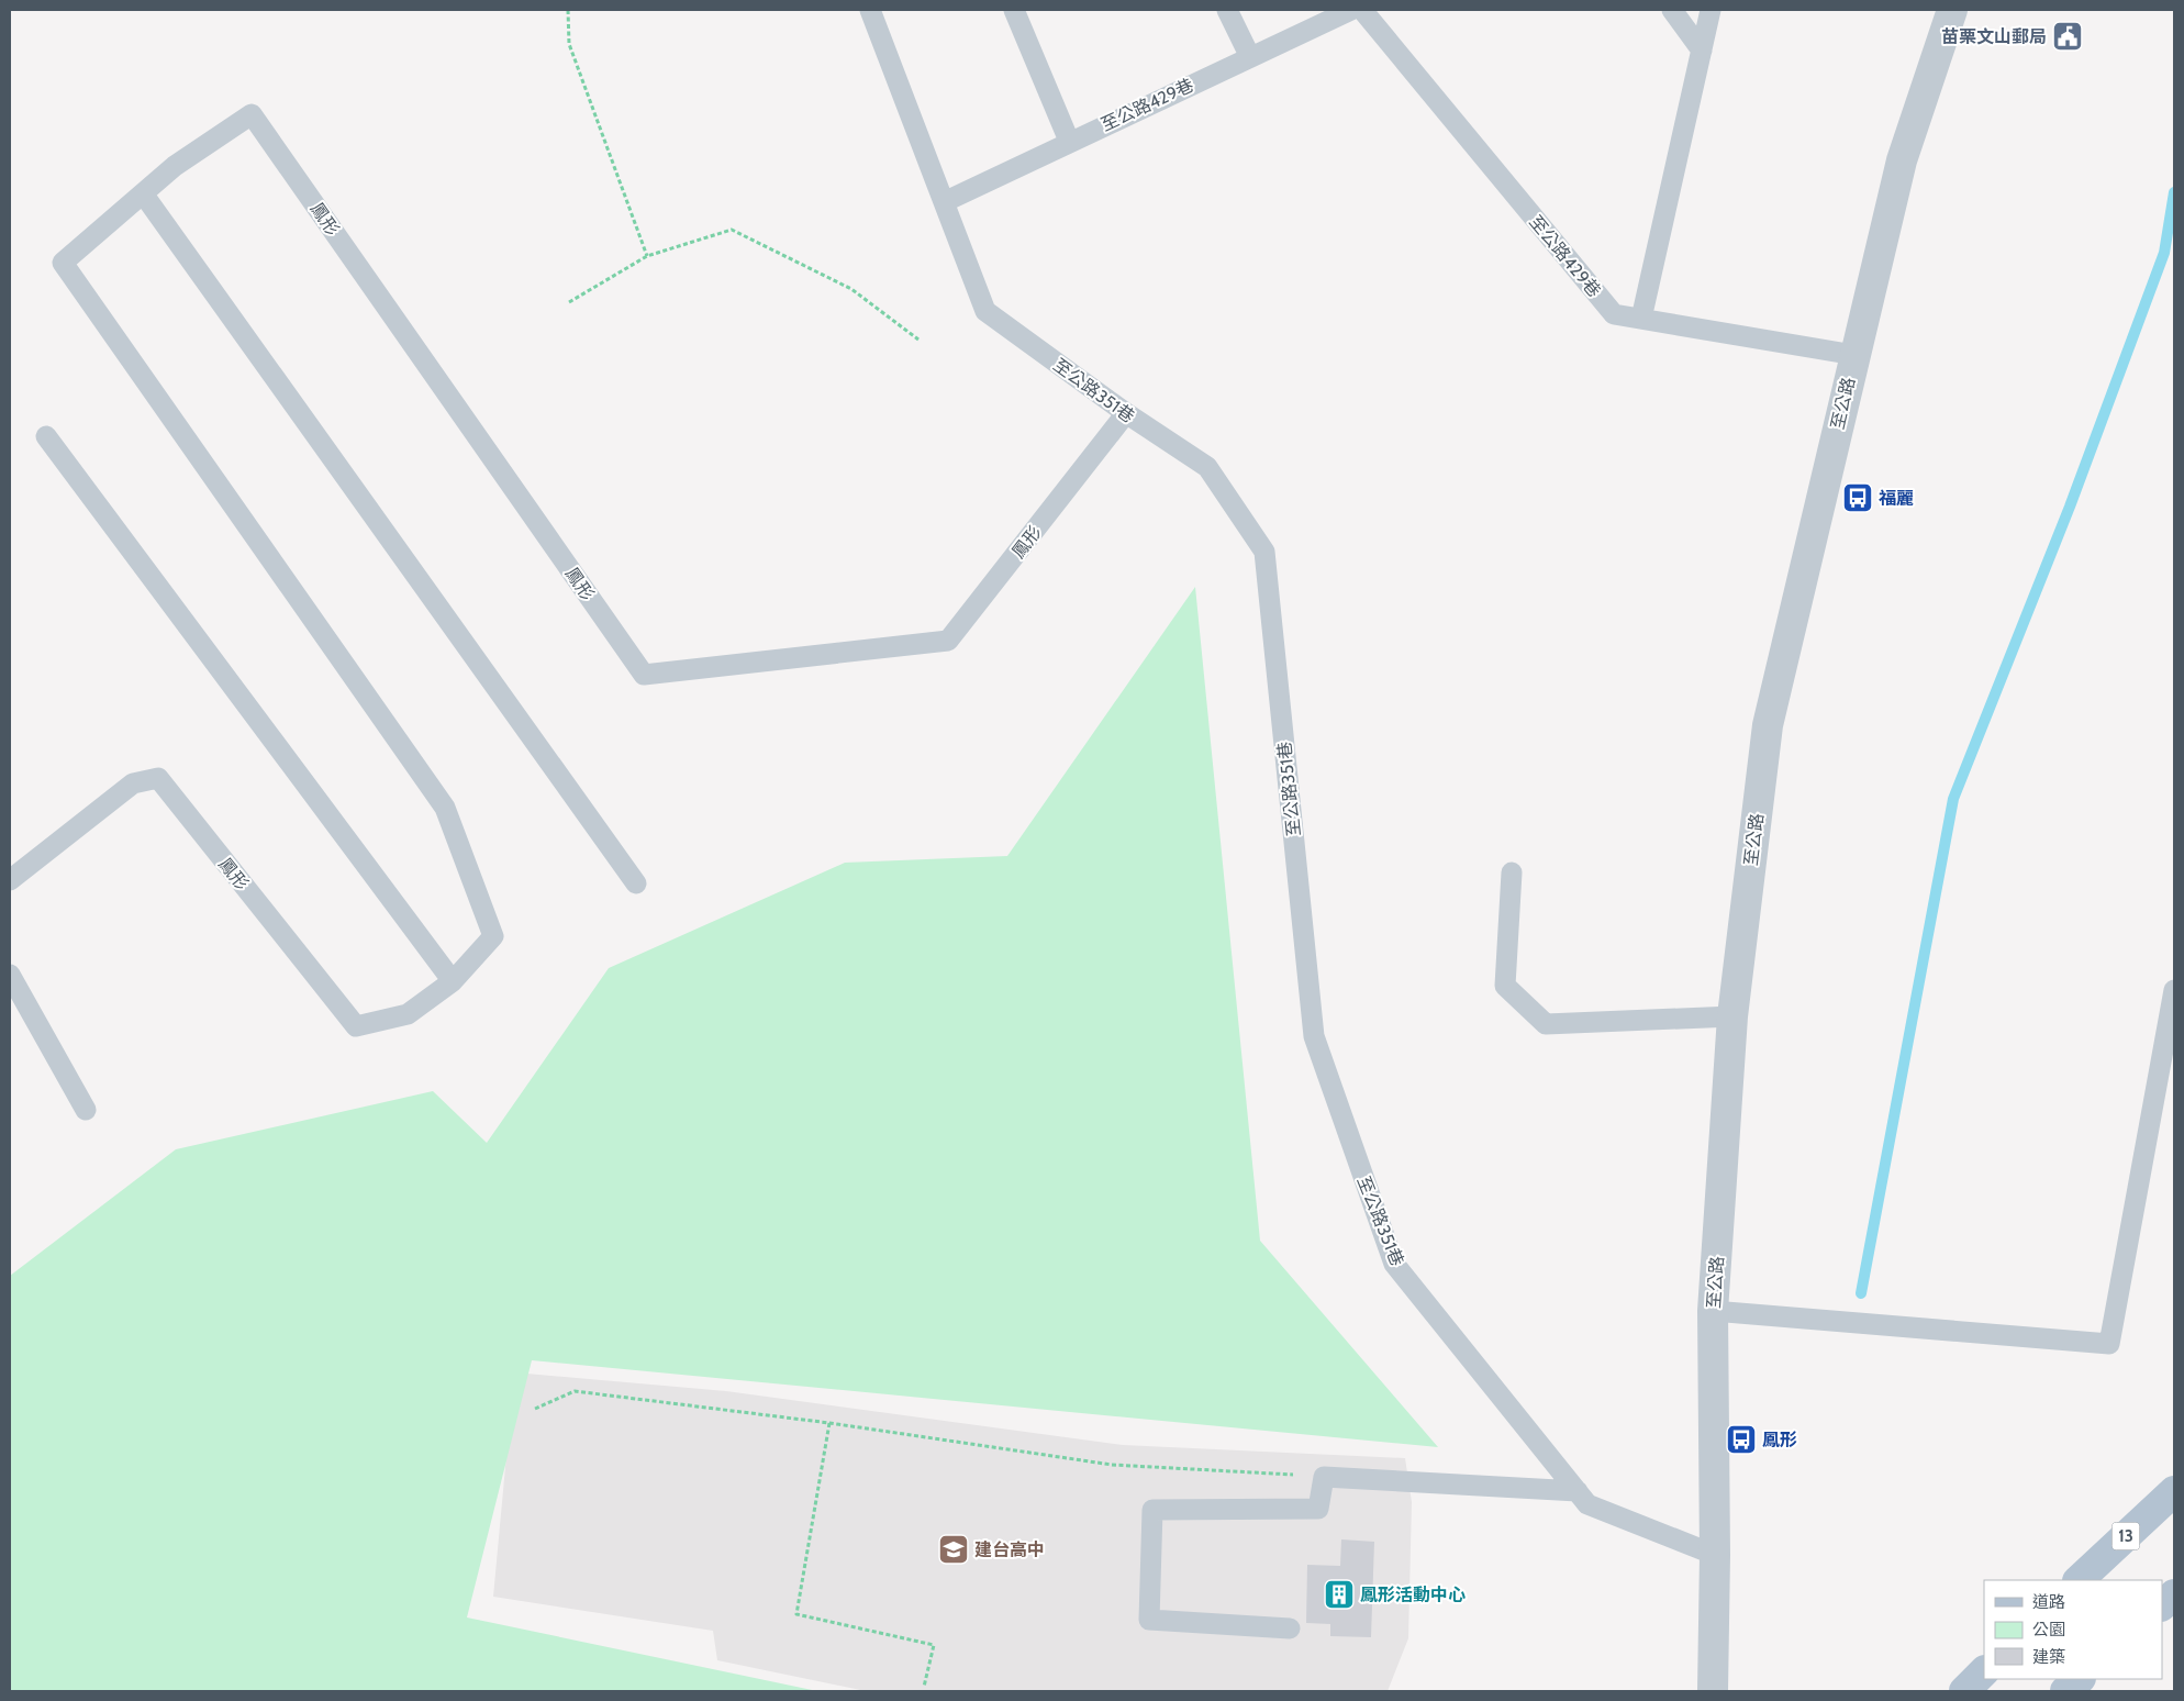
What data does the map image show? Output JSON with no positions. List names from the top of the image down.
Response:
{
  "streets": {
    "main road": ["13"],
    "street": ["至公路"],
    "lane": ["至公路429巷", "鳳形", "至公路351巷"]
  },
  "crossings": [
    ["至公路429巷", "至公路351巷"],
    ["至公路429巷", "至公路"],
    ["鳳形", "至公路351巷"],
    ["至公路351巷", "至公路"]
  ],
  "places": {
    "public building": ["苗栗文山郵局"],
    "bus stop": ["福麗", "鳳形"],
    "school or university": ["建台高中"],
    "building": ["鳳形活動中心"]
  },
  "legend": ["道路", "公園", "建築"]
}
